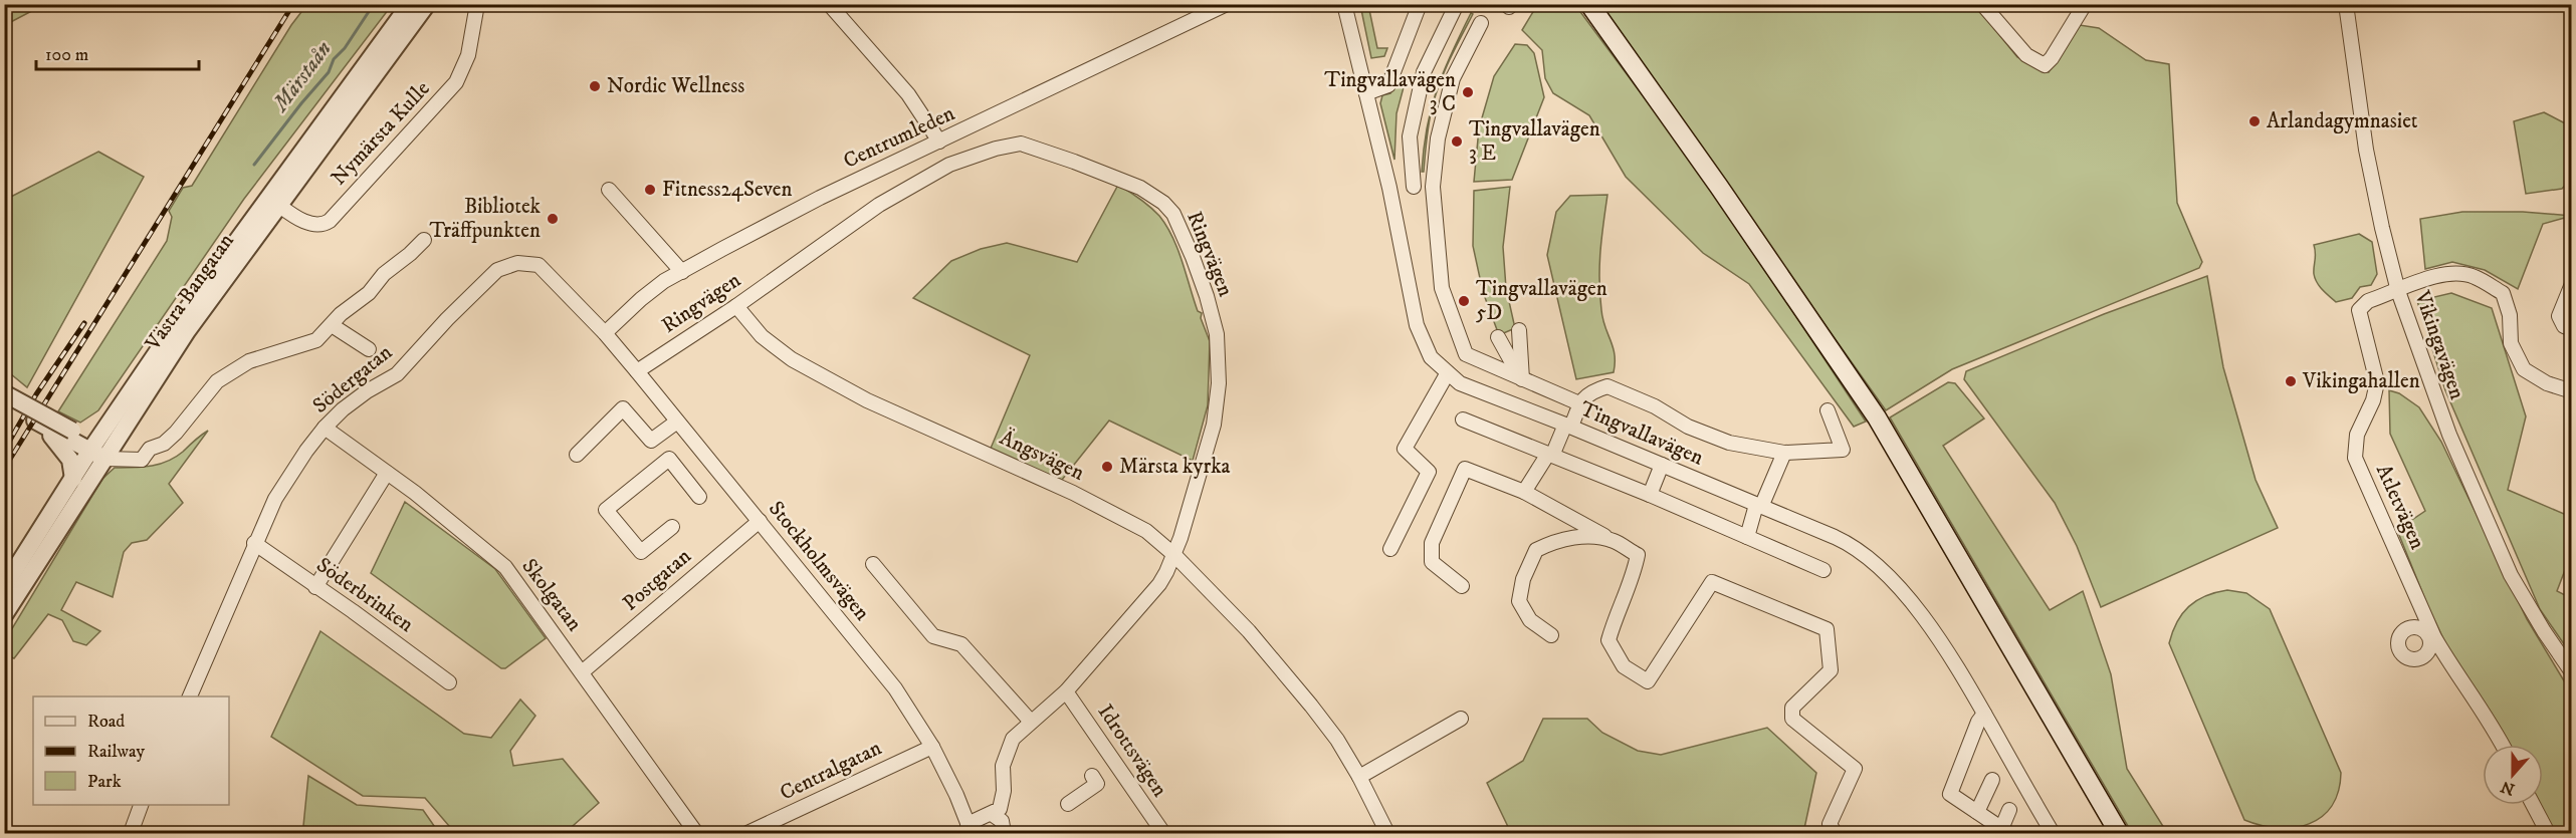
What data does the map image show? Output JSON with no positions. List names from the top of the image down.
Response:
{
  "streets": {
    "street": [
      "Nymärsta Kulle",
      "Centrumleden",
      "Ringvägen",
      "Västra Bangatan",
      "Vikingavägen",
      "Södergatan",
      "Tingvallavägen",
      "Ängsvägen",
      "Atletvägen",
      "Stockholmsvägen",
      "Postgatan",
      "Söderbrinken",
      "Skolgatan",
      "Idrottsvägen",
      "Centralgatan"
    ]
  },
  "crossings": [
    ["Nymärsta Kulle", "Västra Bangatan"],
    ["Centrumleden", "Södergatan"],
    ["Centrumleden", "Stockholmsvägen"],
    ["Ringvägen", "Ängsvägen"],
    ["Ringvägen", "Stockholmsvägen"],
    ["Ringvägen", "Idrottsvägen"],
    ["Vikingavägen", "Atletvägen"],
    ["Södergatan", "Stockholmsvägen"],
    ["Södergatan", "Söderbrinken"],
    ["Södergatan", "Skolgatan"],
    ["Stockholmsvägen", "Postgatan"],
    ["Stockholmsvägen", "Centralgatan"],
    ["Postgatan", "Skolgatan"]
  ],
  "water": ["Märstaån"],
  "places": [
    "Nordic Wellness",
    "Tingvallavägen 3 C",
    "Arlandagymnasiet",
    "Tingvallavägen 3 E",
    "Fitness24Seven",
    "Bibliotek Träffpunkten",
    "Tingvallavägen 5D",
    "Vikingahallen",
    "Märsta kyrka"
  ],
  "legend": ["Road", "Railway", "Park"],
  "scale_bar": "100 m",
  "north": "bottom"
}
